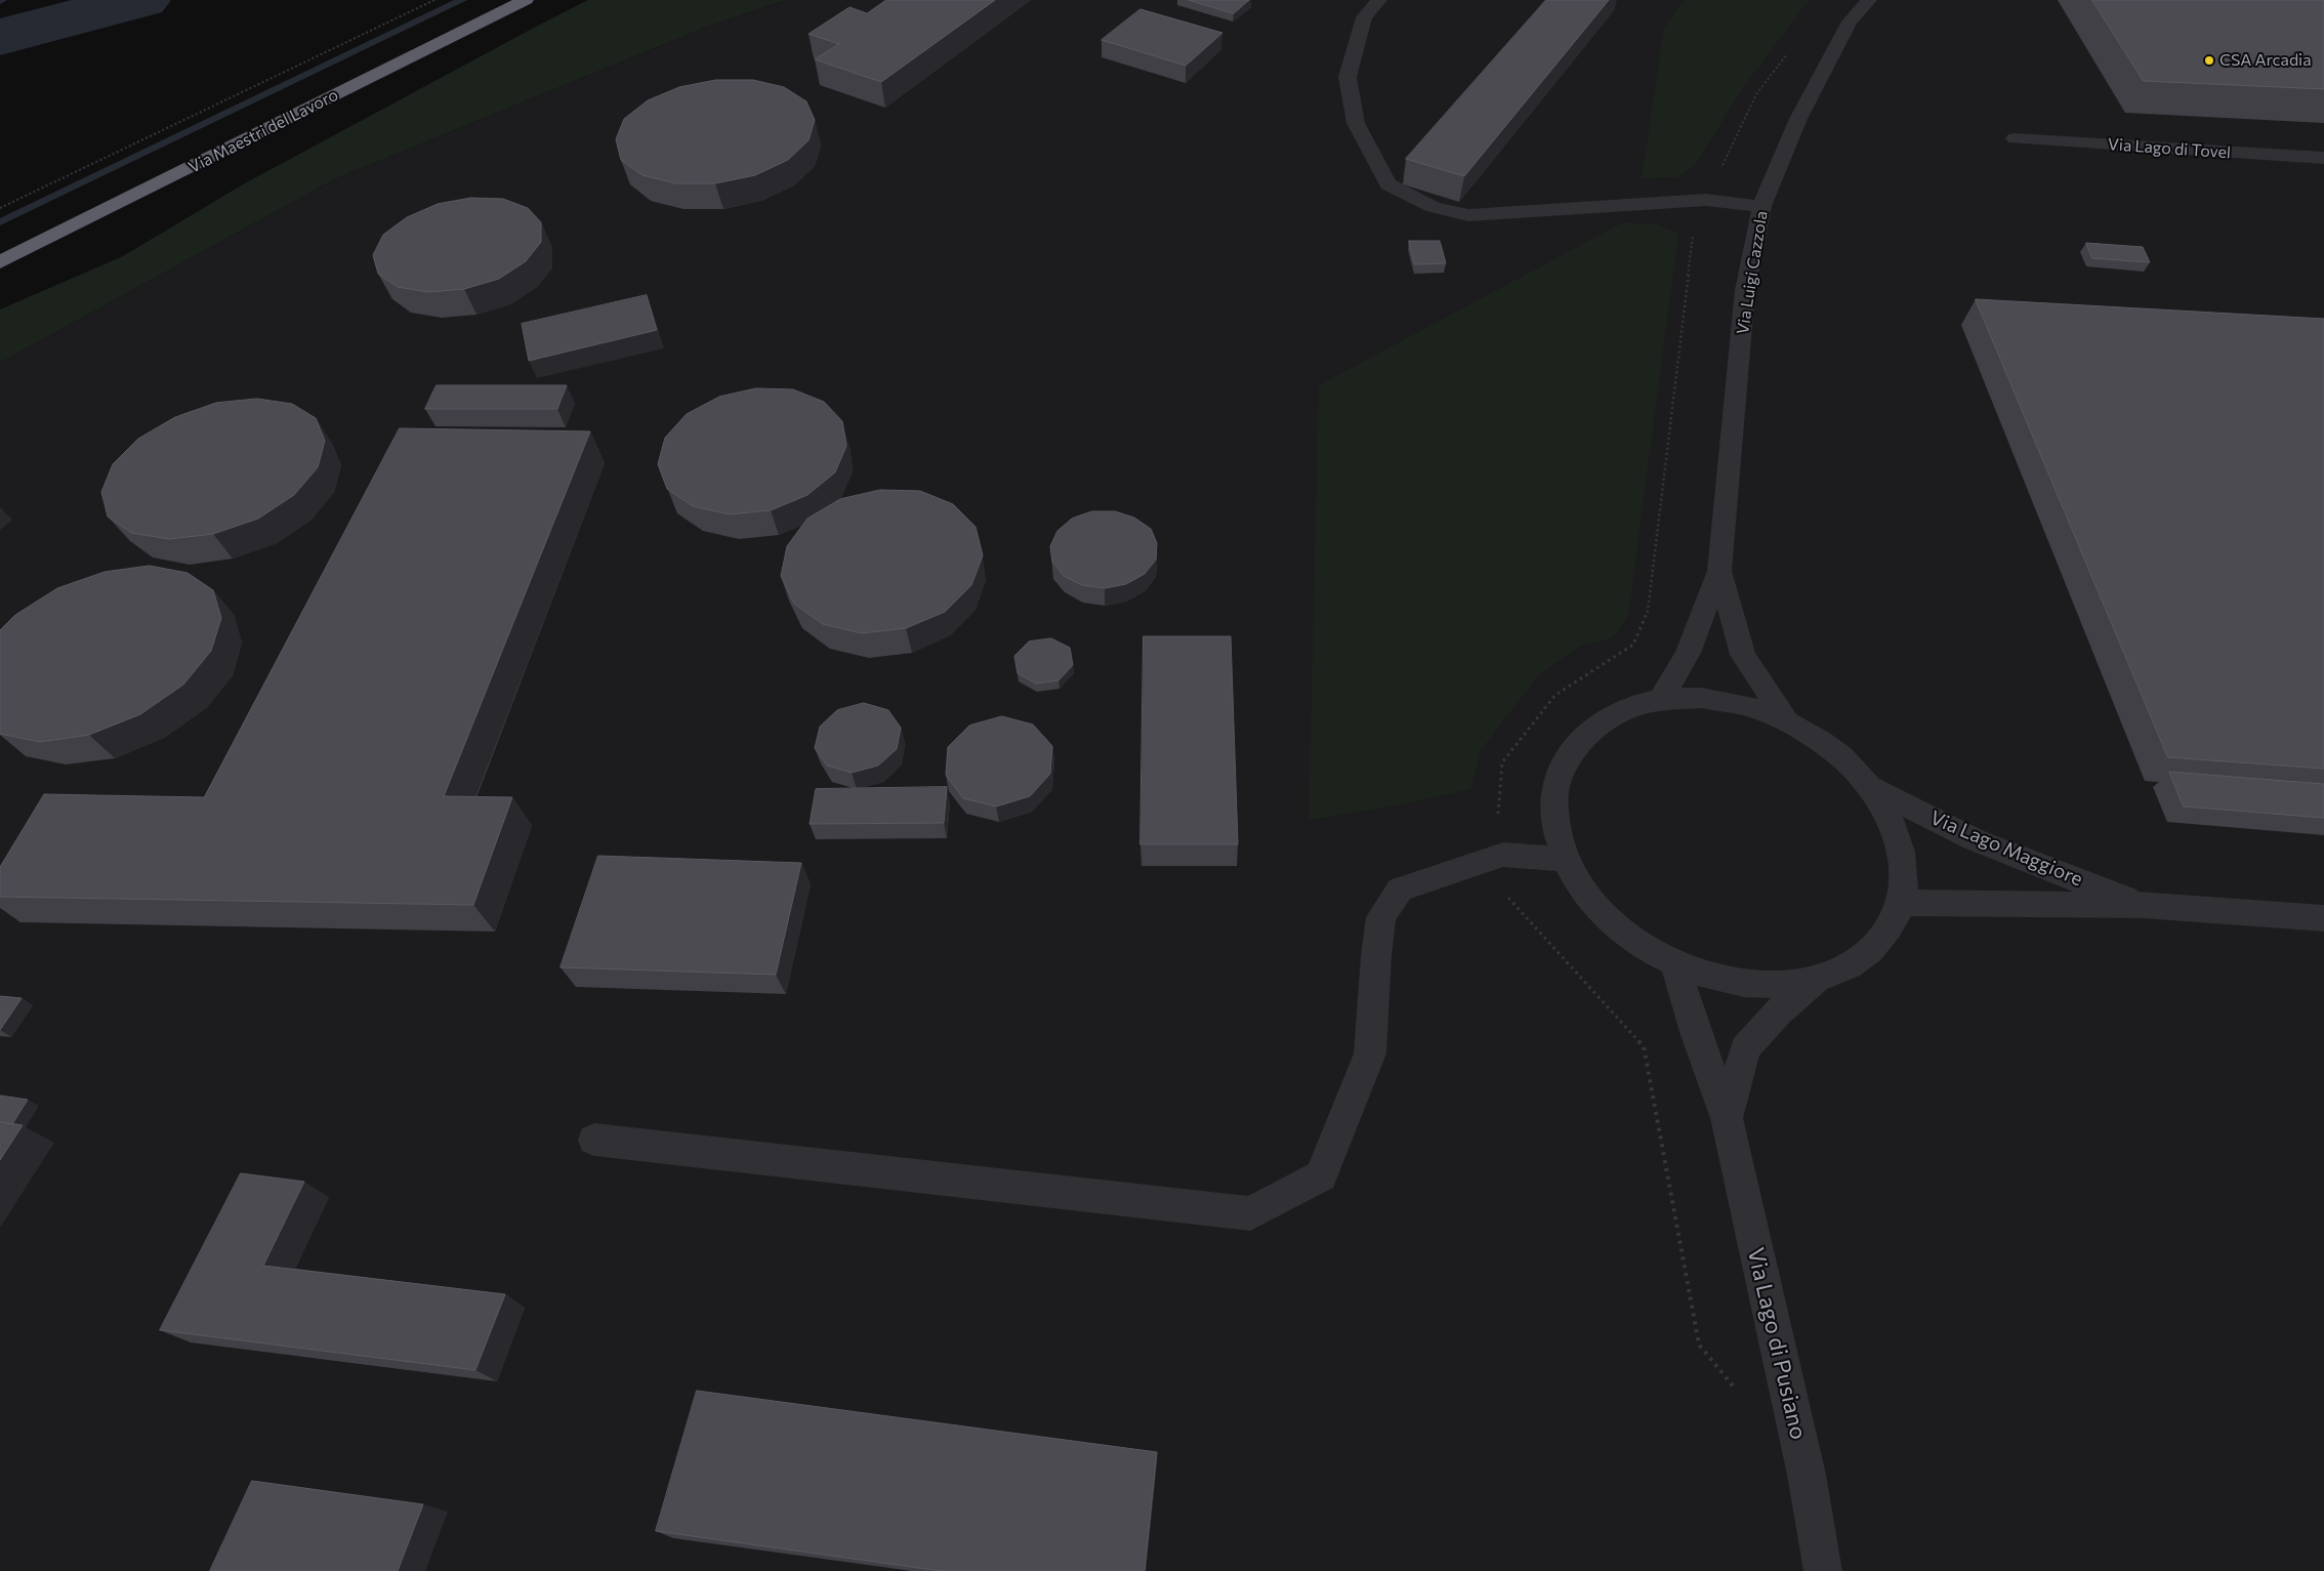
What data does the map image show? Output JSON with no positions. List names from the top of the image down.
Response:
{
  "streets": {
    "highway": ["Via Maestri del Lavoro"],
    "street": [
      "Via Lago di Tovel",
      "Via Luigi Cazzola",
      "Via Lago Maggiore",
      "Via Lago di Pusiano"
    ]
  },
  "crossings": [
    ["Via Luigi Cazzola", "Via Lago Maggiore"],
    ["Via Luigi Cazzola", "Via Lago di Pusiano"]
  ],
  "places": ["CSA Arcadia"]
}
